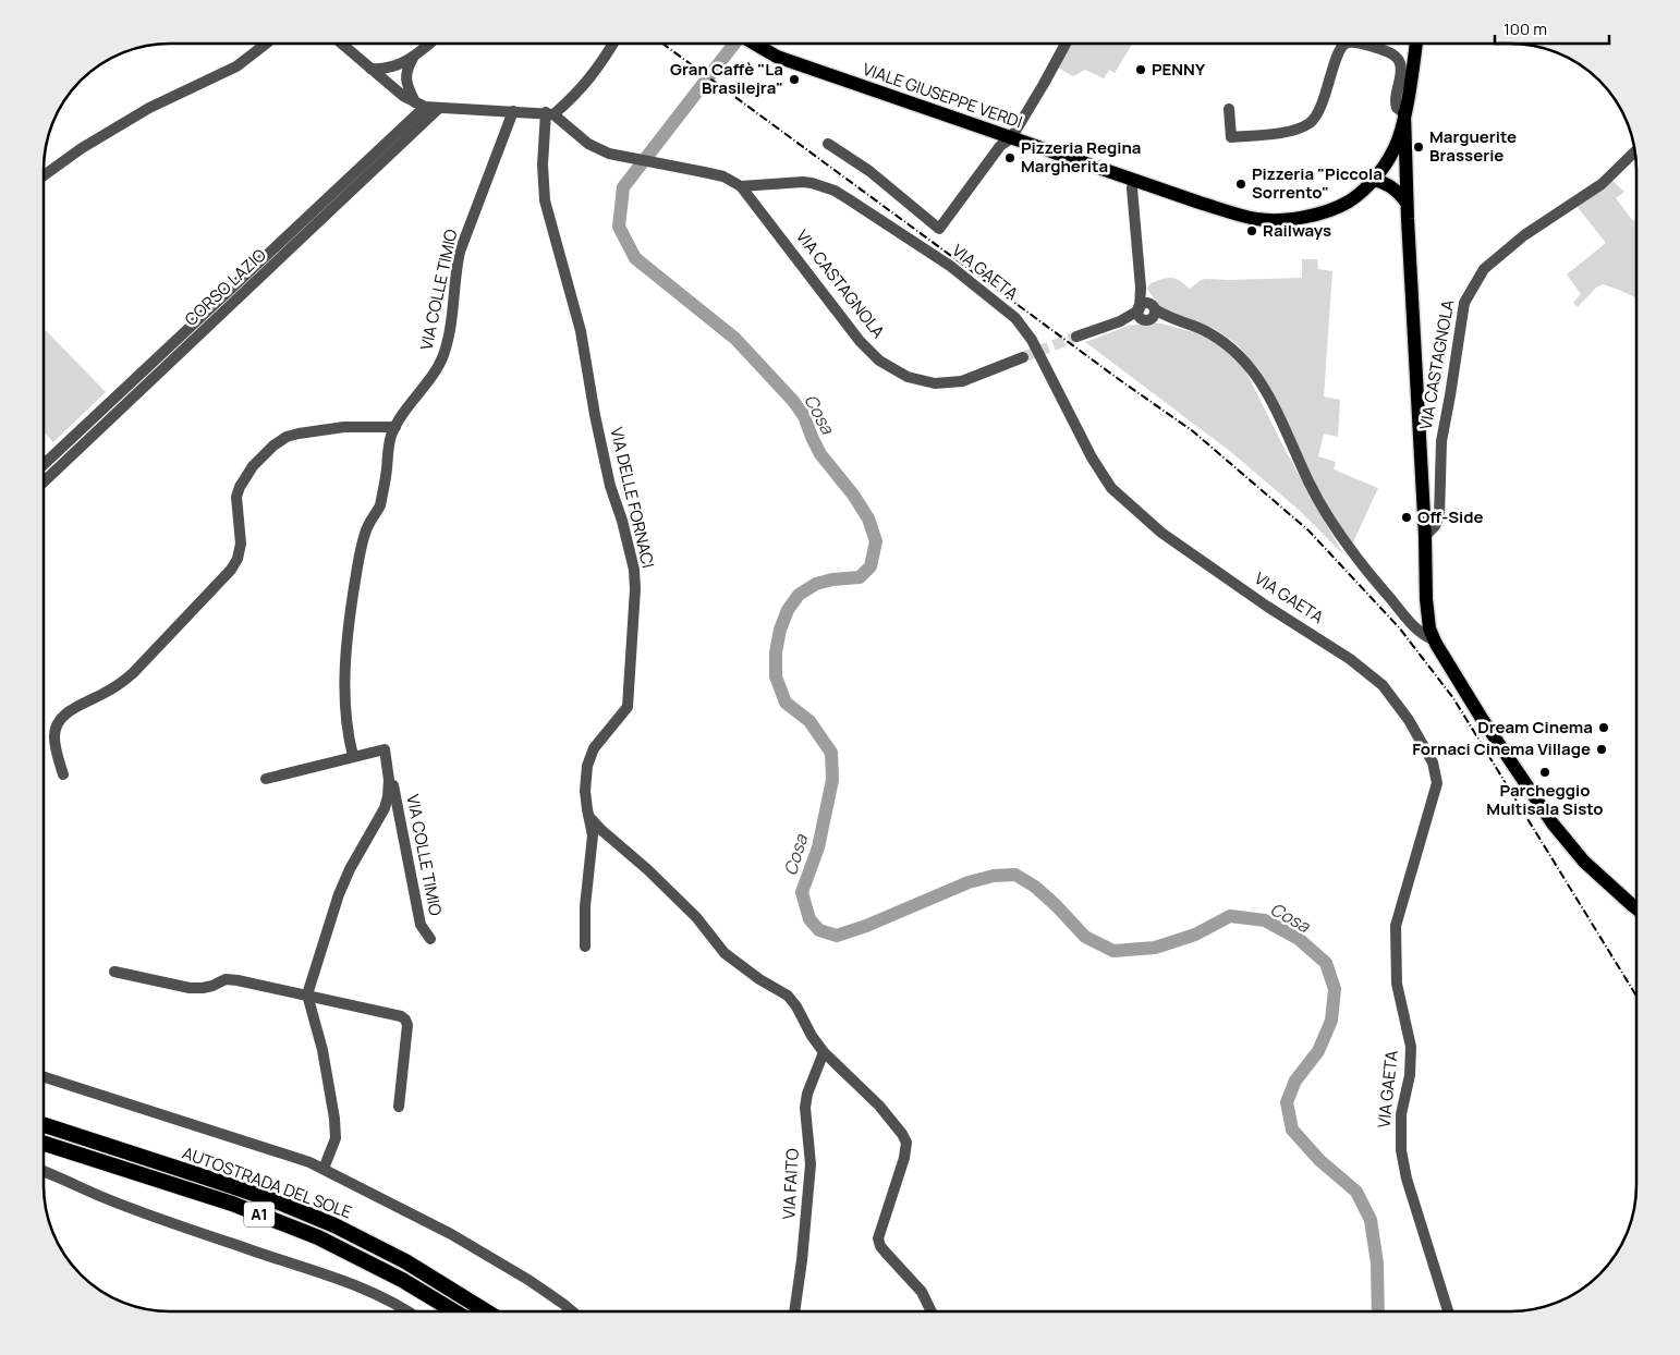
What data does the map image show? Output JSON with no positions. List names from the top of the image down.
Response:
{
  "streets": {
    "highway": ["AUTOSTRADA DEL SOLE", "A1"],
    "main road": ["VIALE GIUSEPPE VERDI"],
    "street": [
      "VIA GAETA",
      "VIA CASTAGNOLA",
      "CORSO LAZIO",
      "VIA COLLE TIMIO",
      "VIA DELLE FORNACI",
      "VIA FAITO"
    ]
  },
  "crossings": [
    ["VIA GAETA", "VIA CASTAGNOLA"],
    ["VIA GAETA", "VIA DELLE FORNACI"]
  ],
  "water": ["Cosa"],
  "places": [
    "PENNY",
    "Gran Caffè \"La Brasilejra\"",
    "Marguerite Brasserie",
    "Pizzeria Regina Margherita",
    "Pizzeria \"Piccola Sorrento\"",
    "Railways",
    "Off-Side",
    "Dream Cinema",
    "Fornaci Cinema Village",
    "Parcheggio Multisala Sisto"
  ],
  "scale_bar": "100 m"
}
